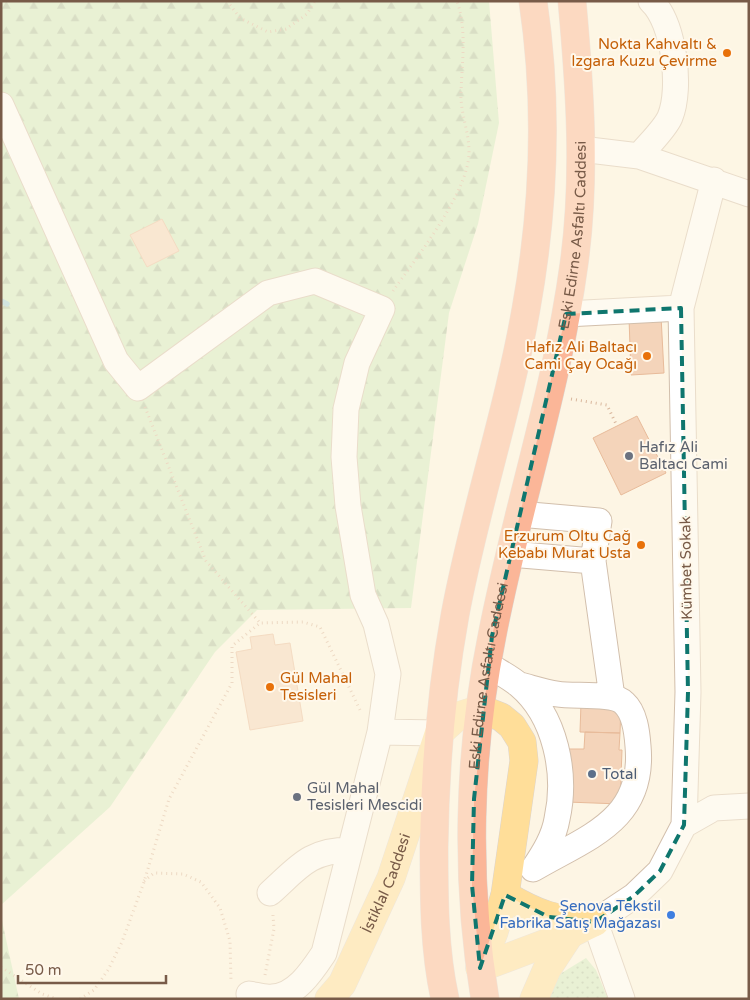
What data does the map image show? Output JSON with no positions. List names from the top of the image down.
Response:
{
  "streets": {
    "highway": ["Eski Edirne Asfaltı Caddesi"],
    "main road": ["İstiklal Caddesi"],
    "street": ["Kümbet Sokak"]
  },
  "places": [
    "Nokta Kahvaltı & Izgara Kuzu Çevirme",
    "Hafız Ali Baltacı Cami Çay Ocağı",
    "Hafız Ali Baltacı Cami",
    "Erzurum Oltu Cağ Kebabı Murat Usta",
    "Gül Mahal Tesisleri",
    "Total",
    "Gül Mahal Tesisleri Mescidi",
    "Şenova Tekstil Fabrika Satış Mağazası"
  ],
  "scale_bar": "50 m"
}
